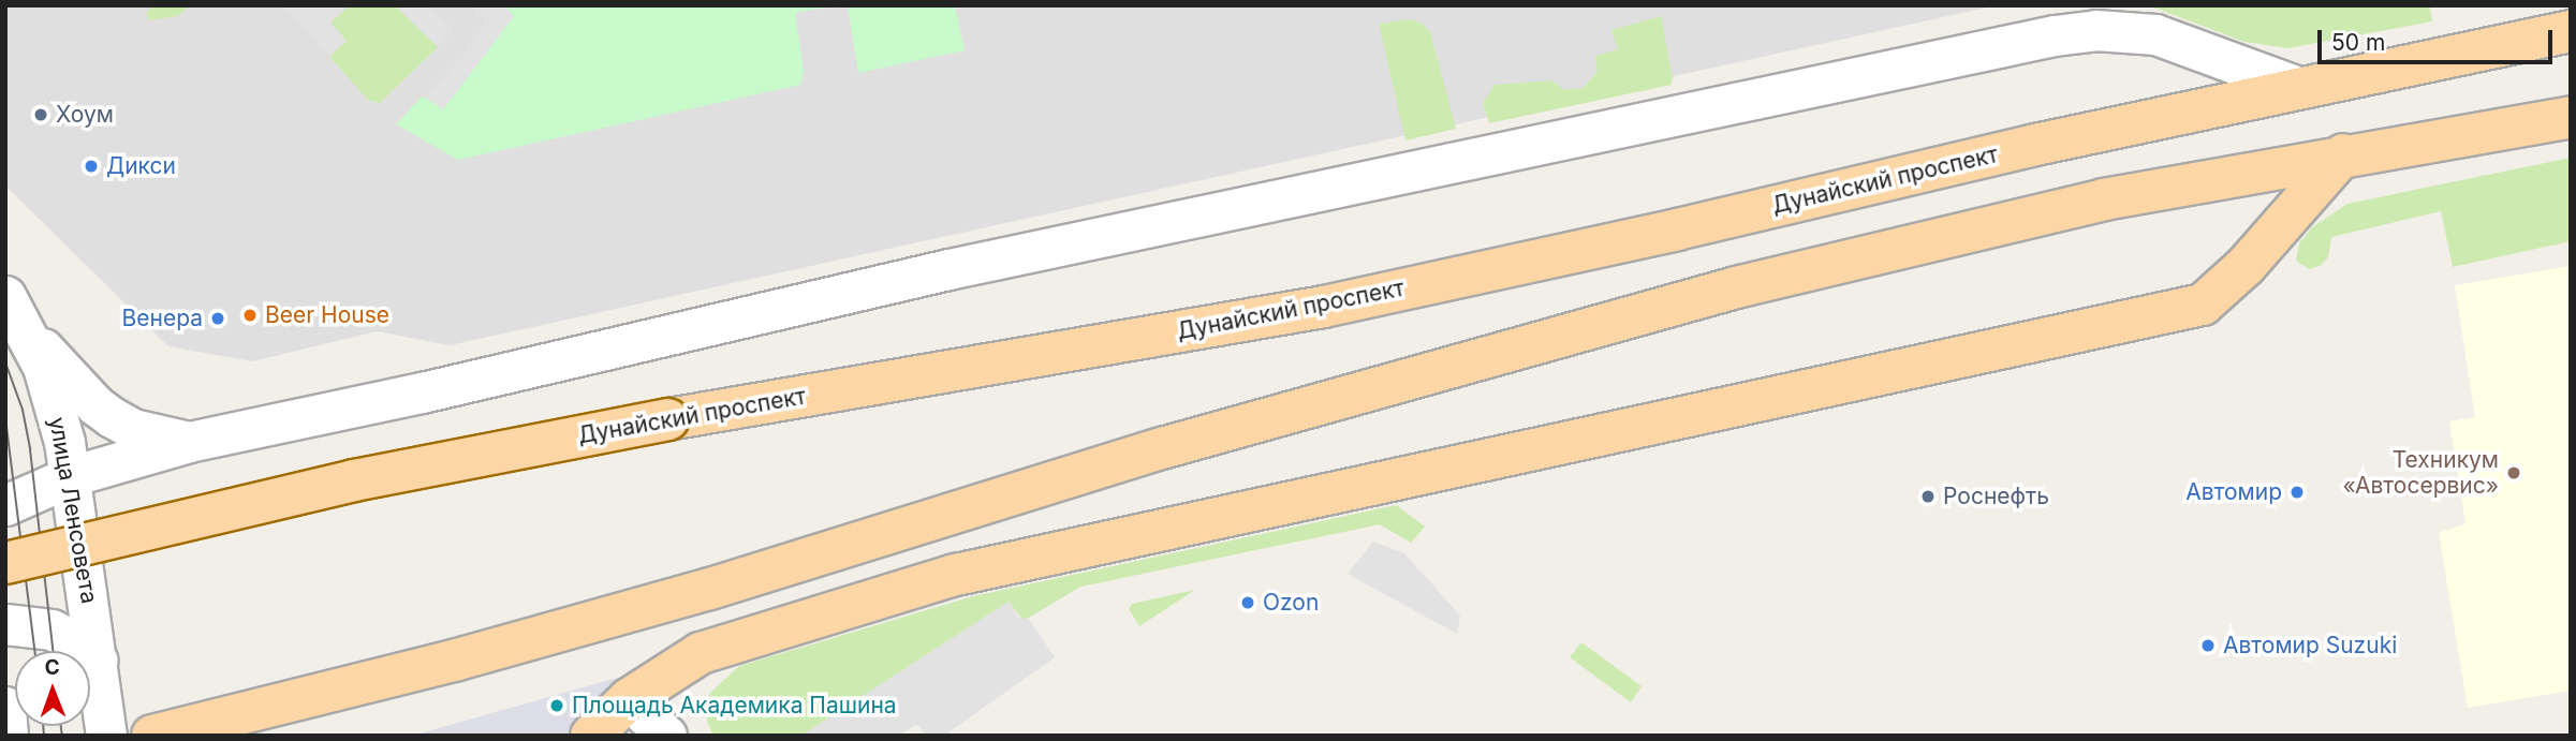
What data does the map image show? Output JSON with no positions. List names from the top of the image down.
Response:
{
  "streets": {
    "main road": ["Дунайский проспект"],
    "street": ["улица Ленсовета"]
  },
  "places": [
    "Хоум",
    "Дикси",
    "Beer House",
    "Венера",
    "Техникум «Автосервис»",
    "Автомир",
    "Роснефть",
    "Ozon",
    "Автомир Suzuki",
    "Площадь Академика Пашина"
  ],
  "scale_bar": "50 m",
  "north": "top"
}
